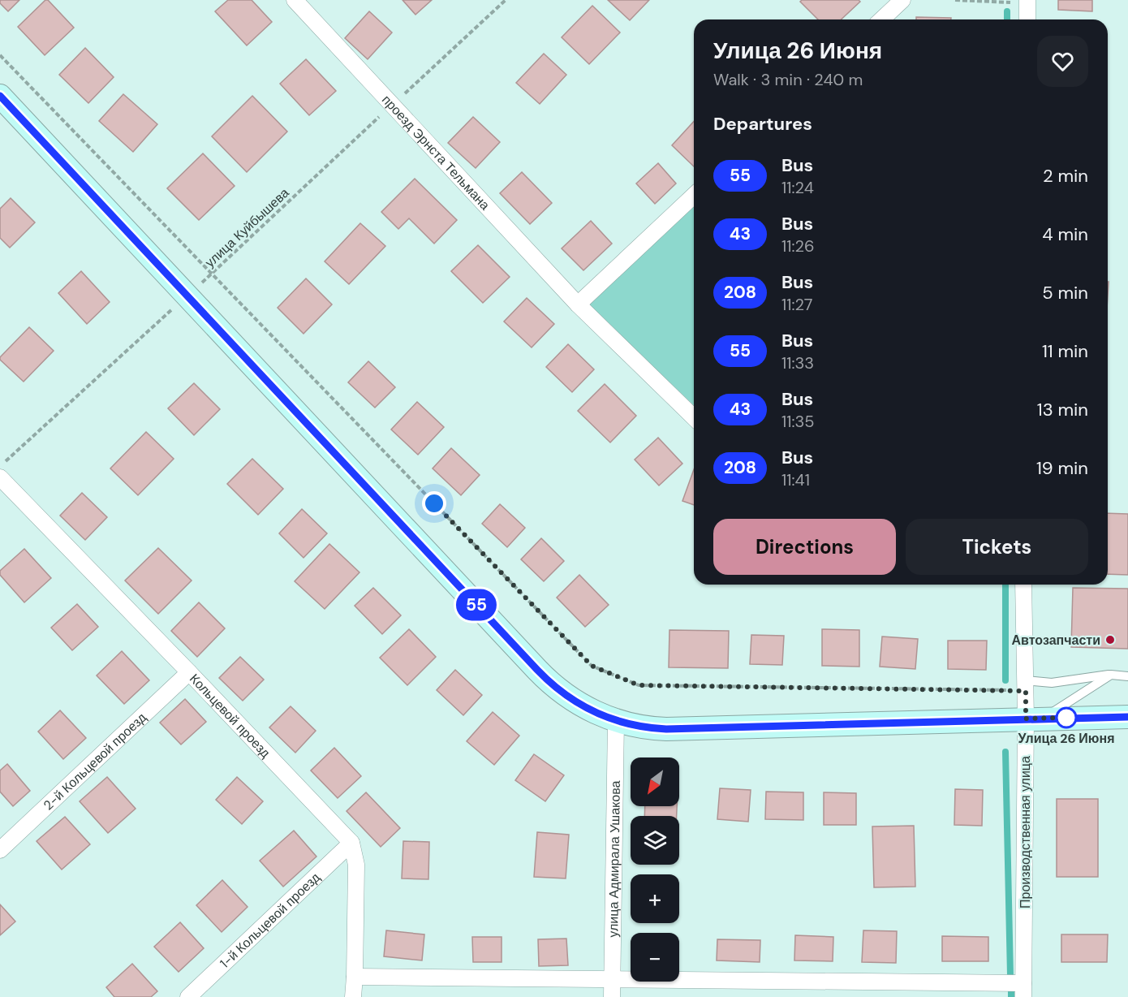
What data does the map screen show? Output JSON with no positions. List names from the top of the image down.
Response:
{
  "streets": {
    "street": [
      "проезд Эрнста Тельмана",
      "Кольцевой проезд",
      "2-й Кольцевой проезд",
      "Производственная улица",
      "улица Адмирала Ушакова",
      "1-й Кольцевой проезд"
    ],
    "path": ["улица Куйбышева"]
  },
  "crossings": [
    ["проезд Эрнста Тельмана", "улица Куйбышева"],
    ["Кольцевой проезд", "2-й Кольцевой проезд"],
    ["Кольцевой проезд", "1-й Кольцевой проезд"]
  ],
  "places": ["Автозапчасти", "Улица 26 Июня"],
  "lines": ["bus line 55"],
  "north": "bottom left",
  "page": {
    "on_map": "55",
    "heading": [
      ["Улица 26 Июня", "Walk · 3 min · 240 m"],
      "Departures"
    ],
    "list": [
      {
        "mark": "55",
        "name": "Bus",
        "note": "11:24",
        "value": "2 min"
      },
      {
        "mark": "43",
        "name": "Bus",
        "note": "11:26",
        "value": "4 min"
      },
      {
        "mark": "208",
        "name": "Bus",
        "note": "11:27",
        "value": "5 min"
      },
      {
        "mark": "55",
        "name": "Bus",
        "note": "11:33",
        "value": "11 min"
      },
      {
        "mark": "43",
        "name": "Bus",
        "note": "11:35",
        "value": "13 min"
      },
      {
        "mark": "208",
        "name": "Bus",
        "note": "11:41",
        "value": "19 min"
      }
    ],
    "buttons": ["Directions", "Tickets"],
    "map_buttons": ["+", "−"]
  }
}
